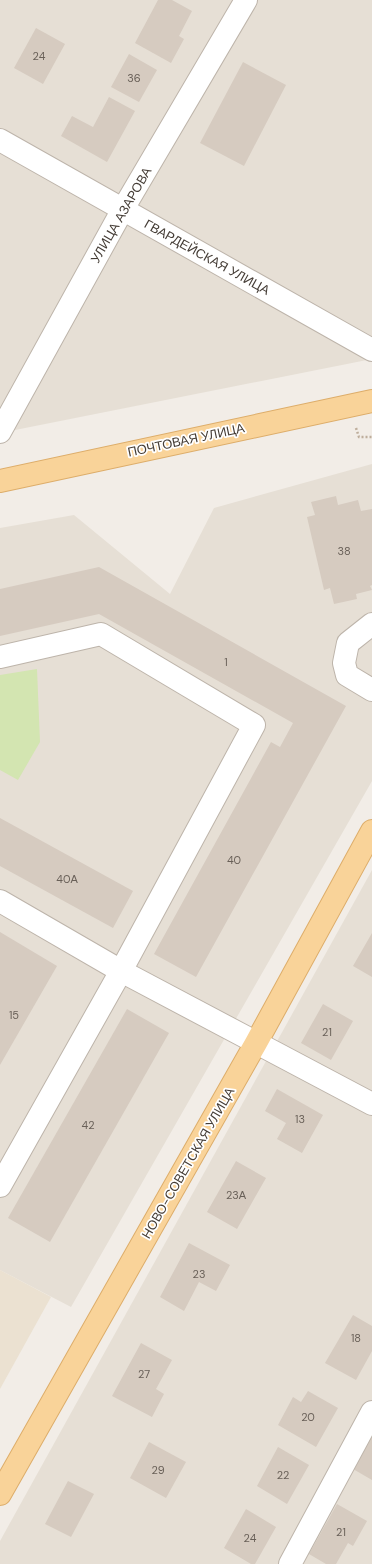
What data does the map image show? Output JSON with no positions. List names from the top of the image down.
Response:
{
  "streets": {
    "main road": ["ПОЧТОВАЯ УЛИЦА", "НОВО-СОВЕТСКАЯ УЛИЦА"],
    "street": ["УЛИЦА АЗАРОВА", "ГВАРДЕЙСКАЯ УЛИЦА"]
  },
  "crossings": [
    ["УЛИЦА АЗАРОВА", "ГВАРДЕЙСКАЯ УЛИЦА"]
  ],
  "house_numbers": [
    "24",
    "36",
    "38",
    "1",
    "40",
    "40А",
    "15",
    "21",
    "13",
    "42",
    "23А",
    "23",
    "18",
    "27",
    "20",
    "29",
    "22",
    "21",
    "24"
  ]
}
